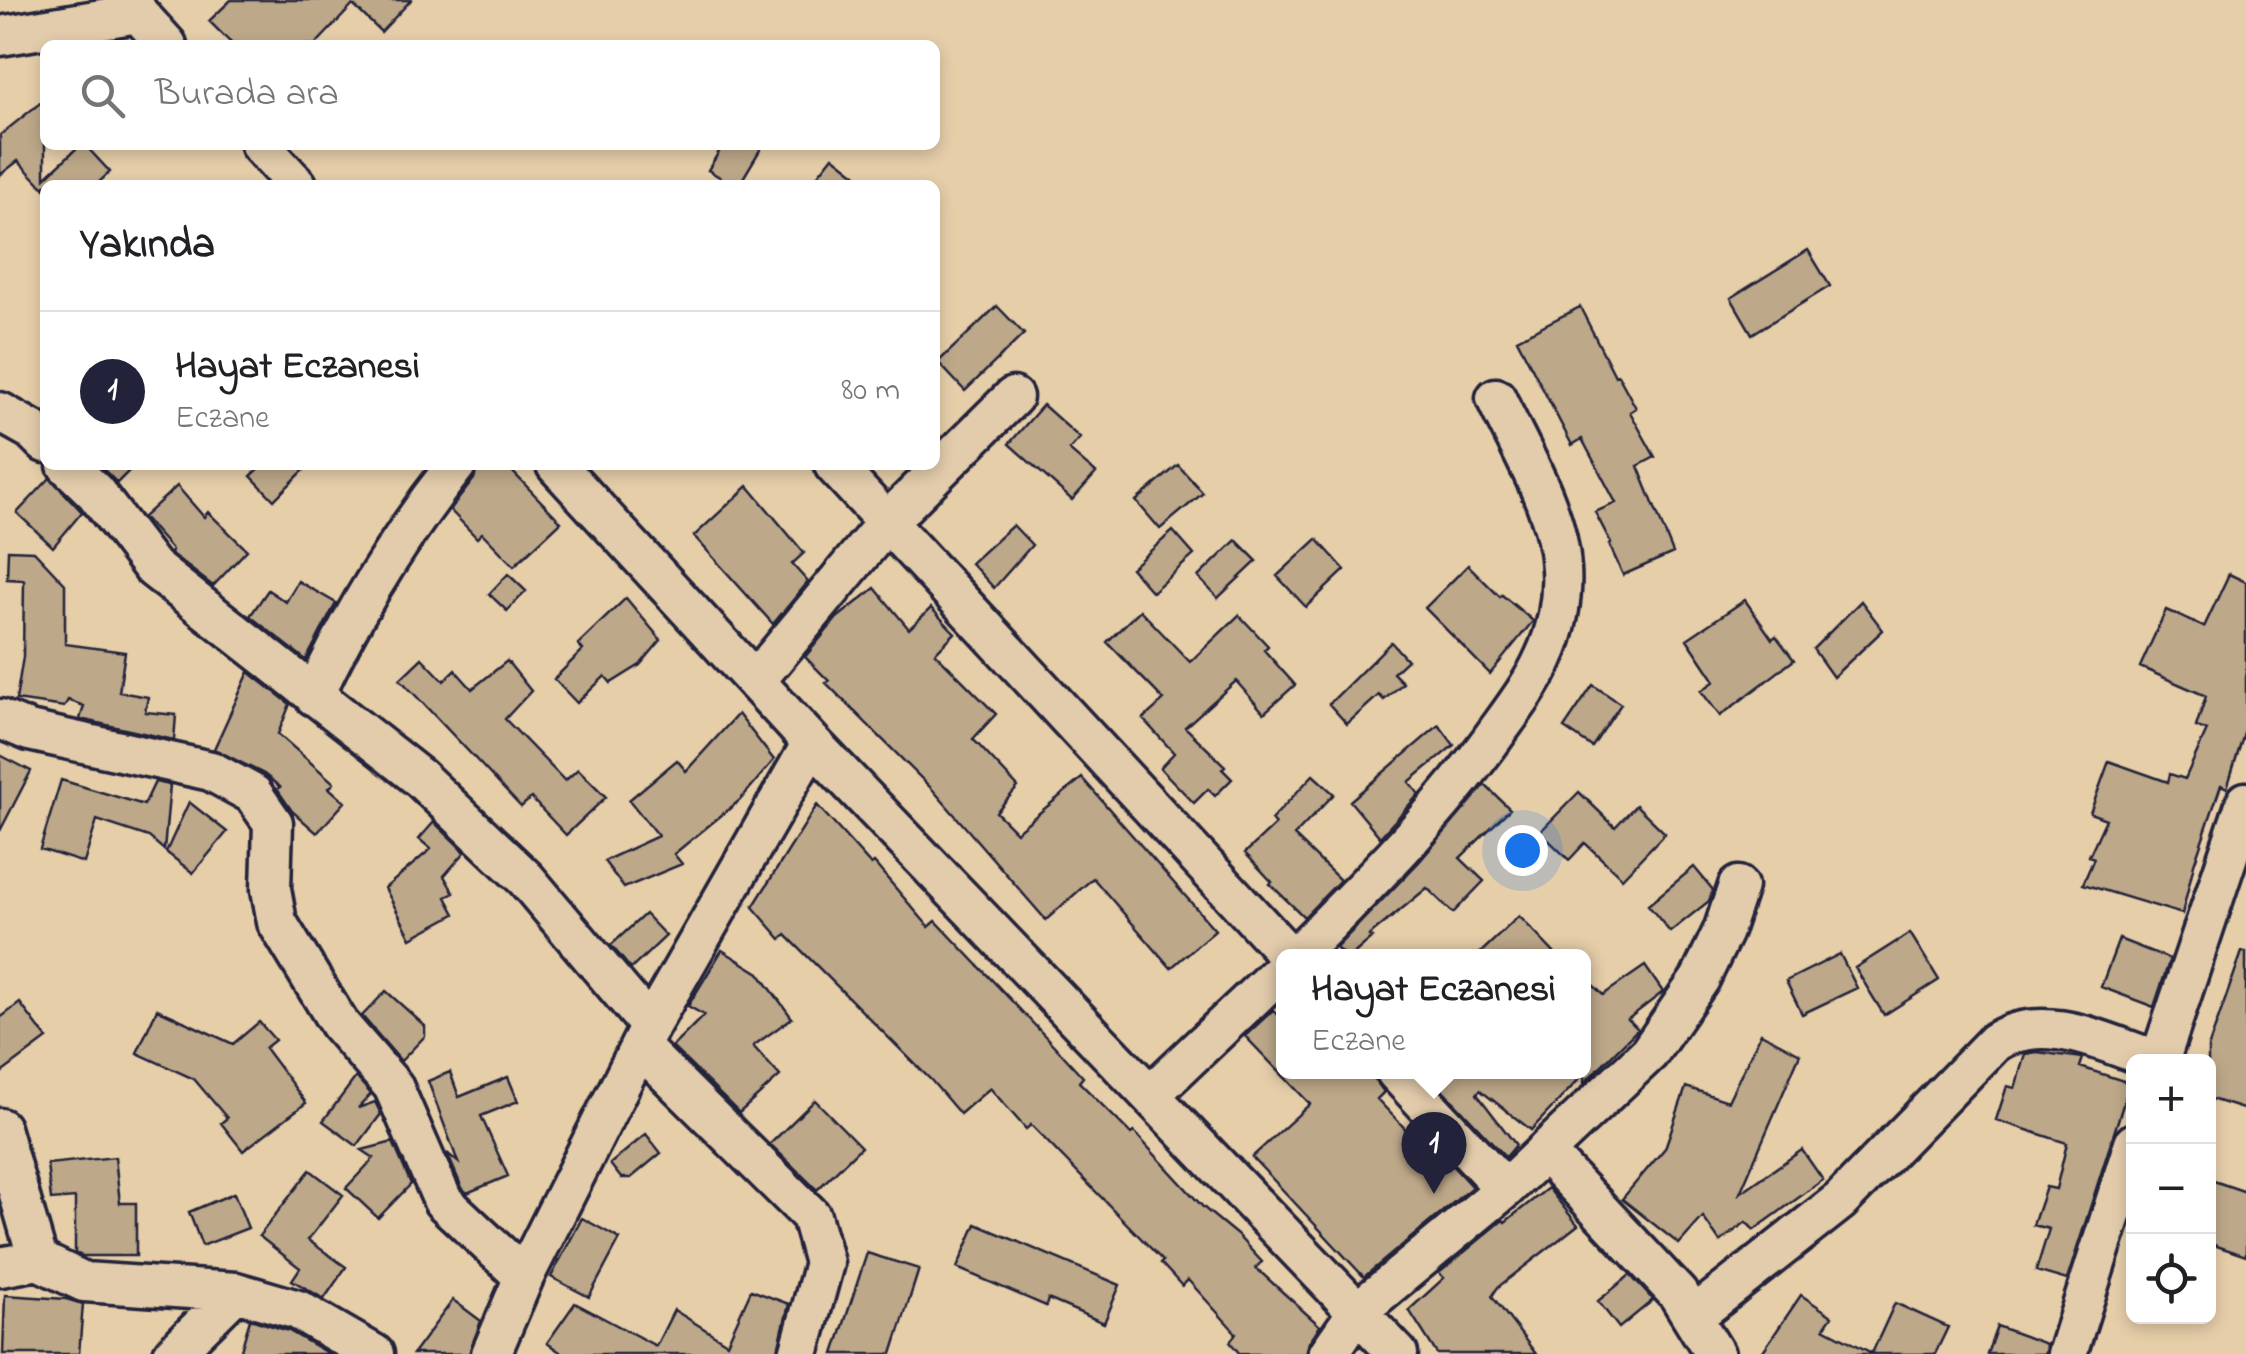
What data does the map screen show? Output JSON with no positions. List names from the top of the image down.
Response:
{
  "page": {
    "search": "Burada ara",
    "heading": "Yakında",
    "list": [
      {
        "mark": "1",
        "name": "Hayat Eczanesi",
        "note": "Eczane",
        "value": "80 m"
      }
    ],
    "popup": ["Hayat Eczanesi", "Eczane"],
    "map_buttons": ["+", "−"],
    "pins": "1"
  }
}
